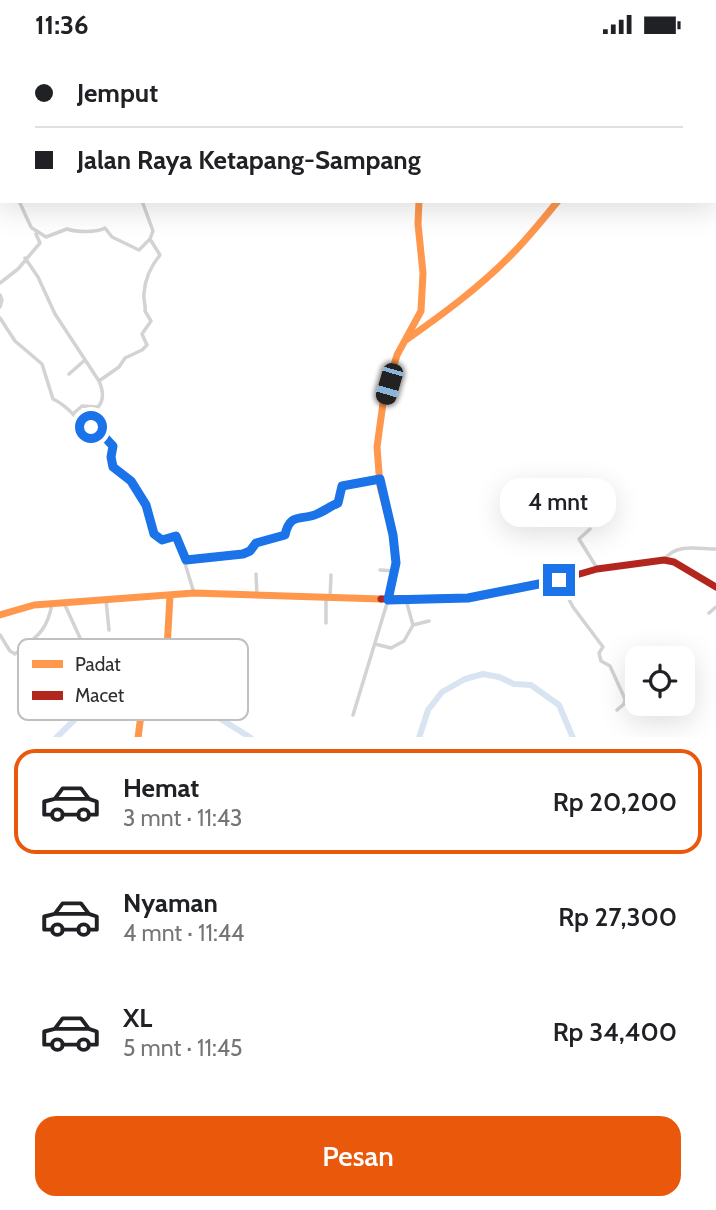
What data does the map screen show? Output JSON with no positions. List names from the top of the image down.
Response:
{
  "legend": ["Padat", "Macet"],
  "page": {
    "status": "11:36",
    "banner": ["Jemput", "Jalan Raya Ketapang-Sampang"],
    "bubble": "4 mnt",
    "list": [
      {
        "name": "Hemat",
        "note": "3 mnt · 11:43",
        "value": "Rp 20,200"
      },
      {
        "name": "Nyaman",
        "note": "4 mnt · 11:44",
        "value": "Rp 27,300"
      },
      {
        "name": "XL",
        "note": "5 mnt · 11:45",
        "value": "Rp 34,400"
      }
    ],
    "buttons": "Pesan"
  }
}
